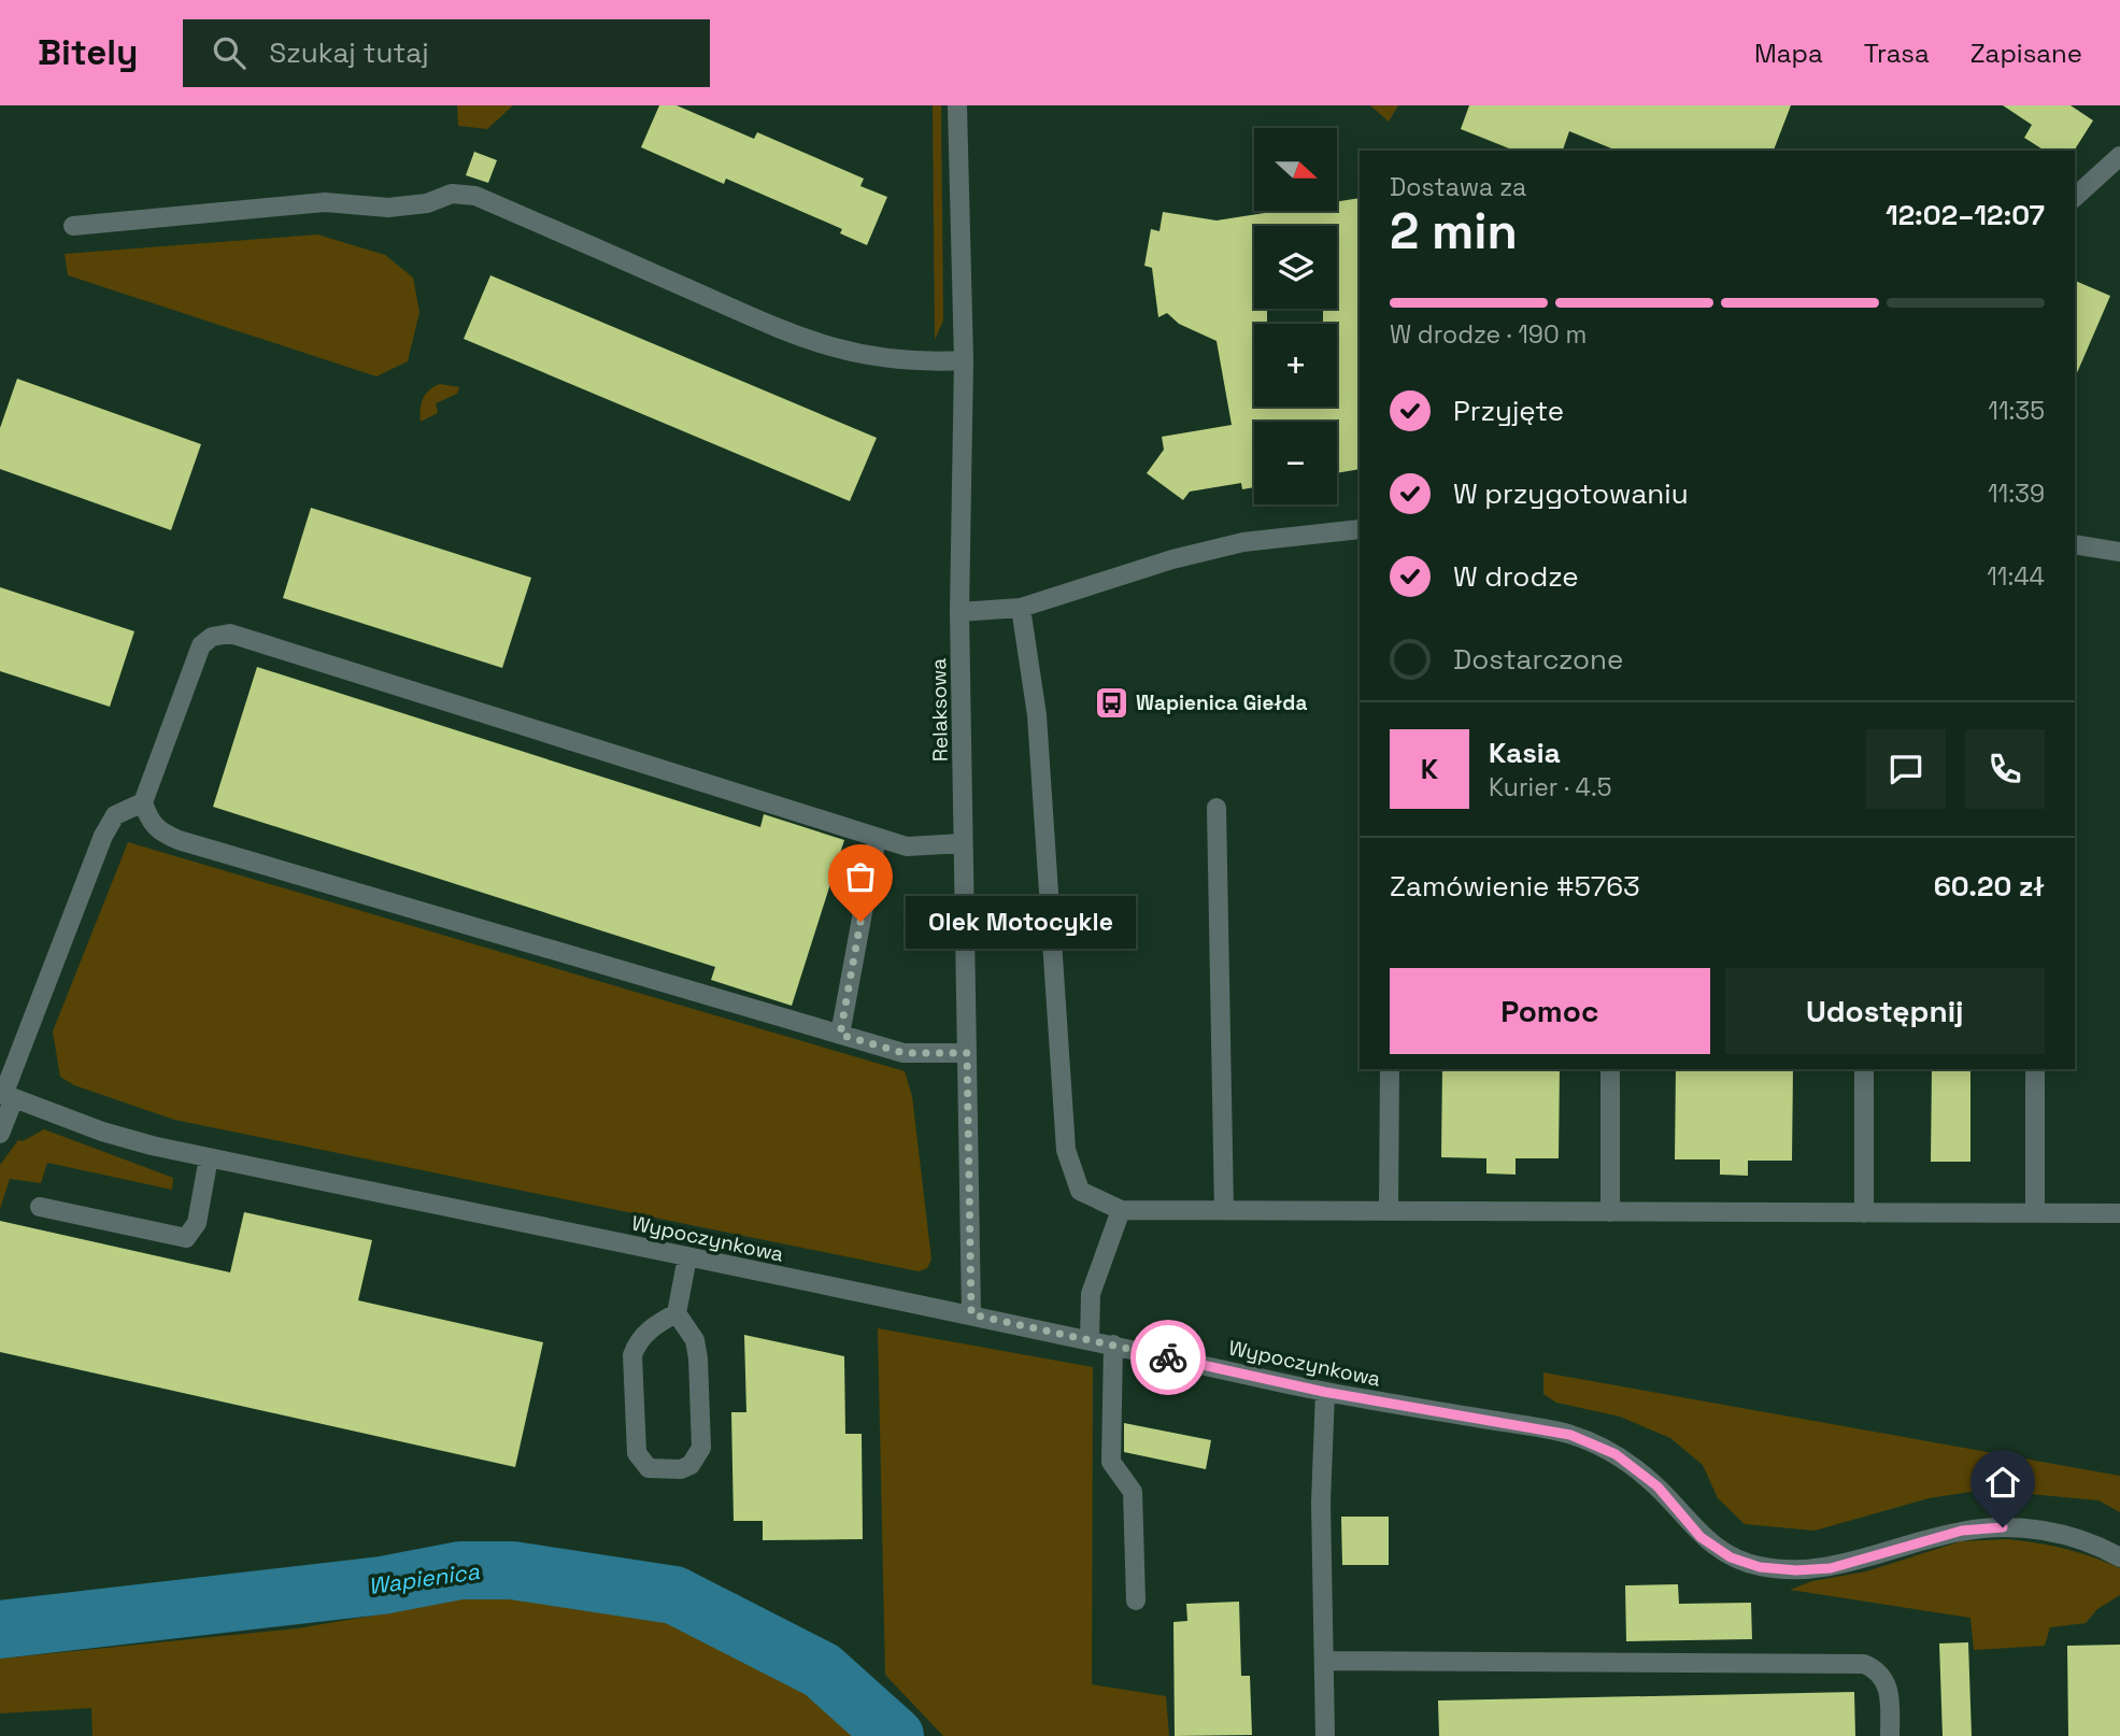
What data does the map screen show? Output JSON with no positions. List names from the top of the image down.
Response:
{
  "streets": {
    "street": ["Relaksowa", "Wypoczynkowa"]
  },
  "crossings": [
    ["Relaksowa", "Wypoczynkowa"]
  ],
  "water": ["Wapienica"],
  "places": {
    "bus stop": ["Wapienica Giełda"],
    "other": ["Olek Motocykle"]
  },
  "north": "right",
  "page": {
    "header": "Bitely",
    "search": "Szukaj tutaj",
    "nav": ["Mapa", "Trasa", "Zapisane"],
    "map_buttons": ["+", "−"],
    "heading": ["2 min", "Dostawa za", "12:02–12:07"],
    "panel": [
      "Kasia",
      "Kurier · 4.5",
      "Zamówienie #5763",
      "60.20 zł"
    ],
    "bar": "W drodze · 190 m",
    "list": [
      ["Przyjęte", "11:35"],
      ["W przygotowaniu", "11:39"],
      ["W drodze", "11:44"],
      "Dostarczone"
    ],
    "round": "K",
    "bubble": "Olek Motocykle",
    "buttons": ["Pomoc", "Udostępnij"]
  }
}
